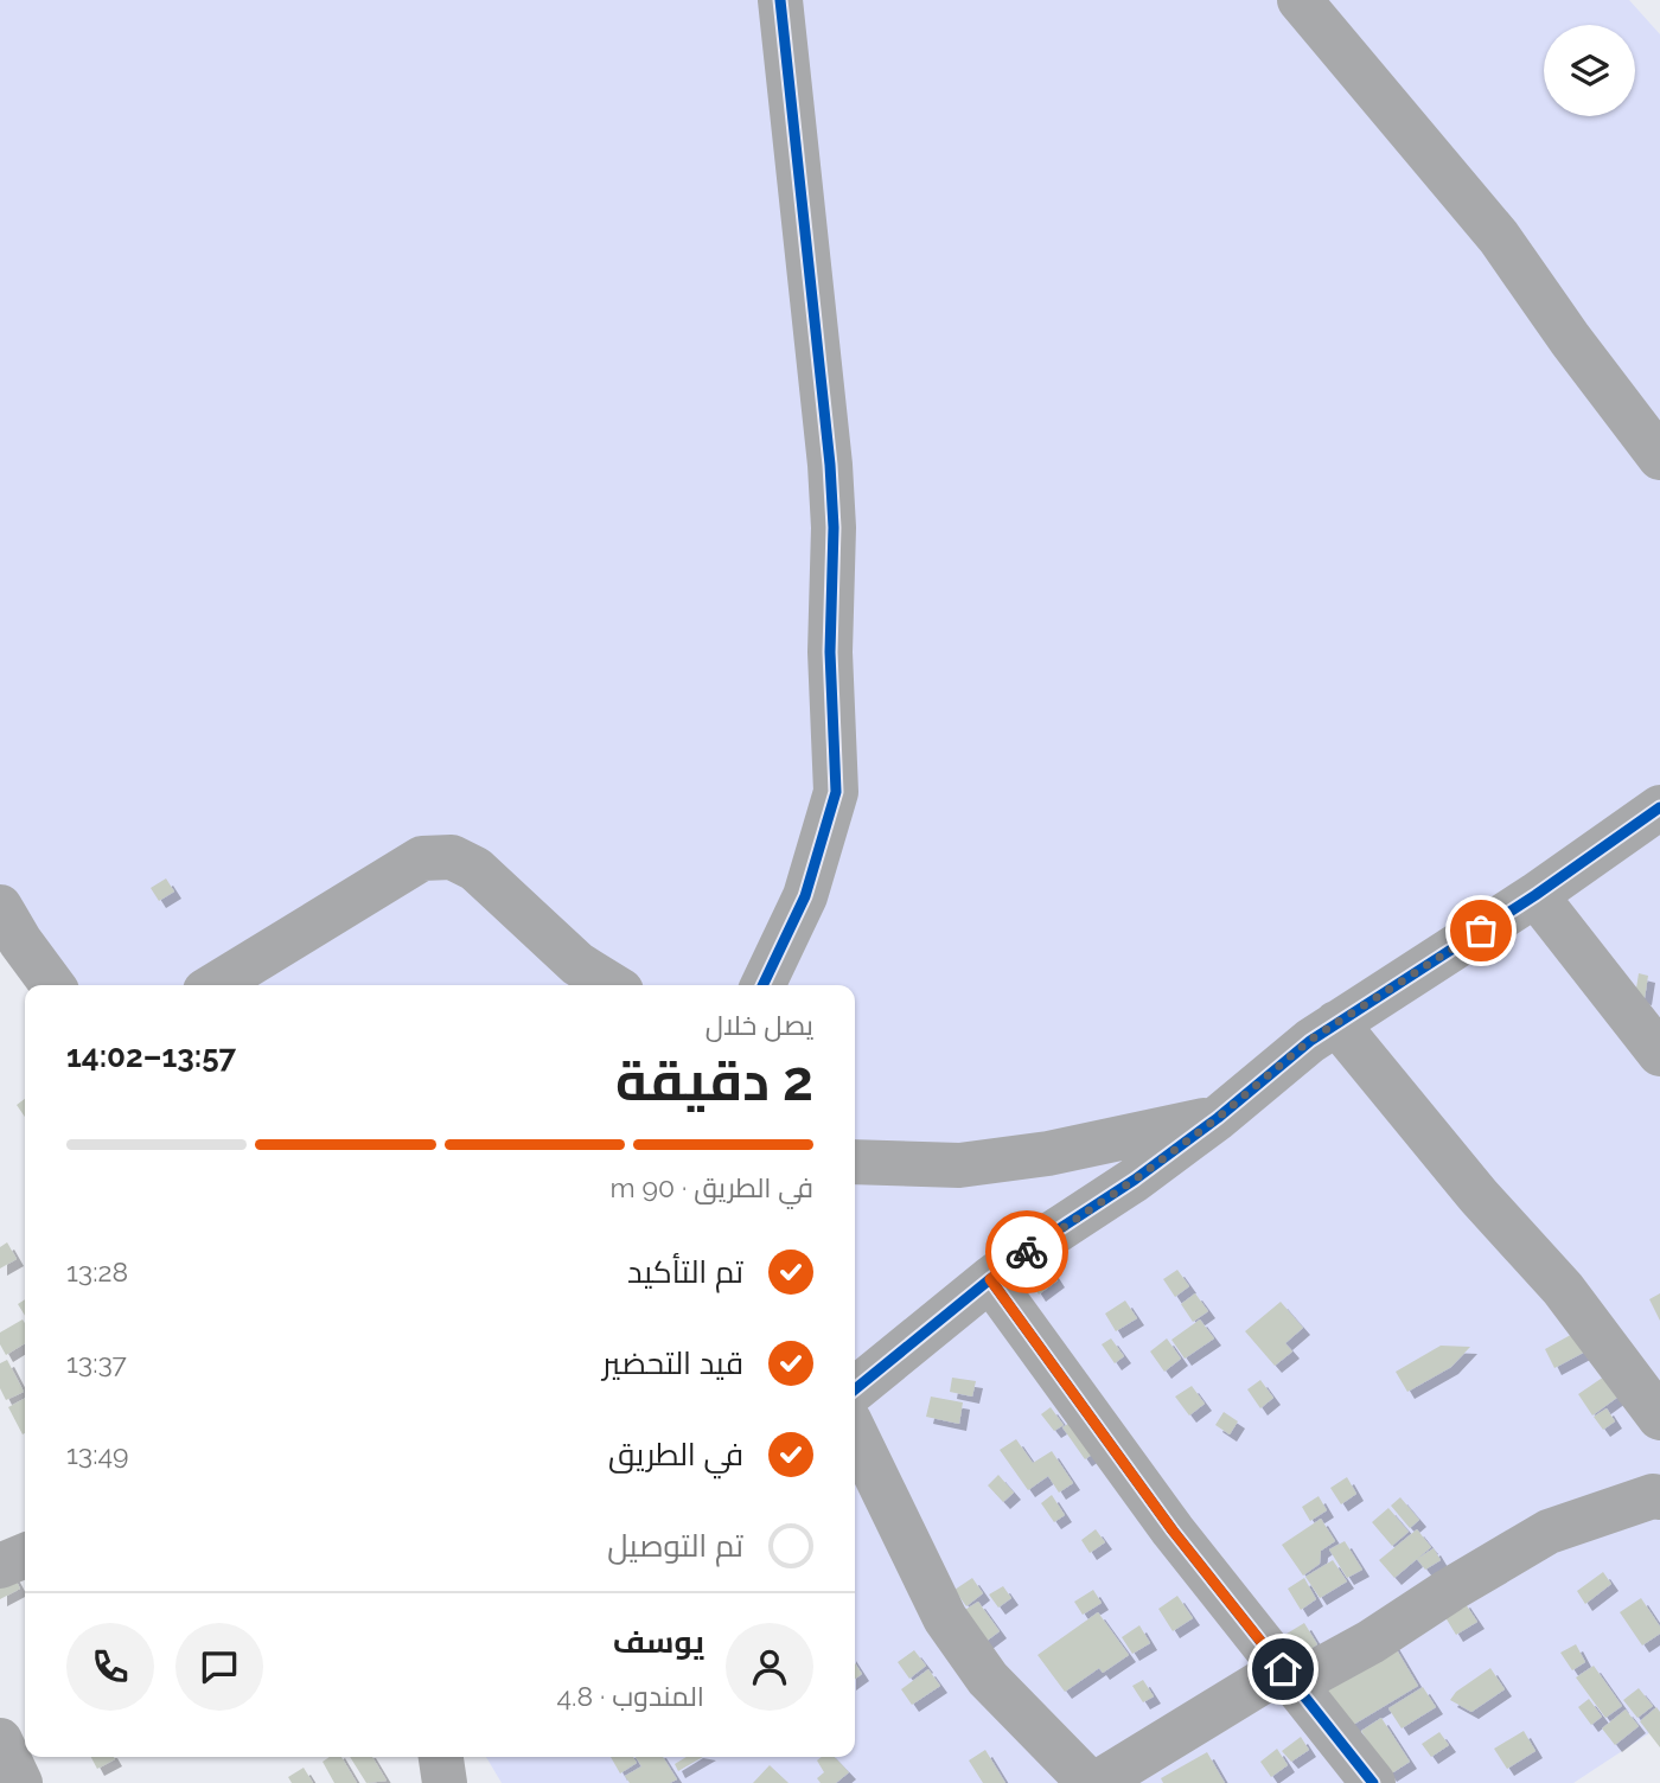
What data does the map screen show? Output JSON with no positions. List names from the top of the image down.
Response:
{
  "page": {
    "heading": ["2 دقيقة", "يصل خلال", "13:57–14:02"],
    "panel": ["يوسف", "المندوب · 4.8"],
    "bar": "في الطريق · 90 m",
    "list": [
      ["تم التأكيد", "13:28"],
      ["قيد التحضير", "13:37"],
      ["في الطريق", "13:49"],
      "تم التوصيل"
    ]
  }
}
